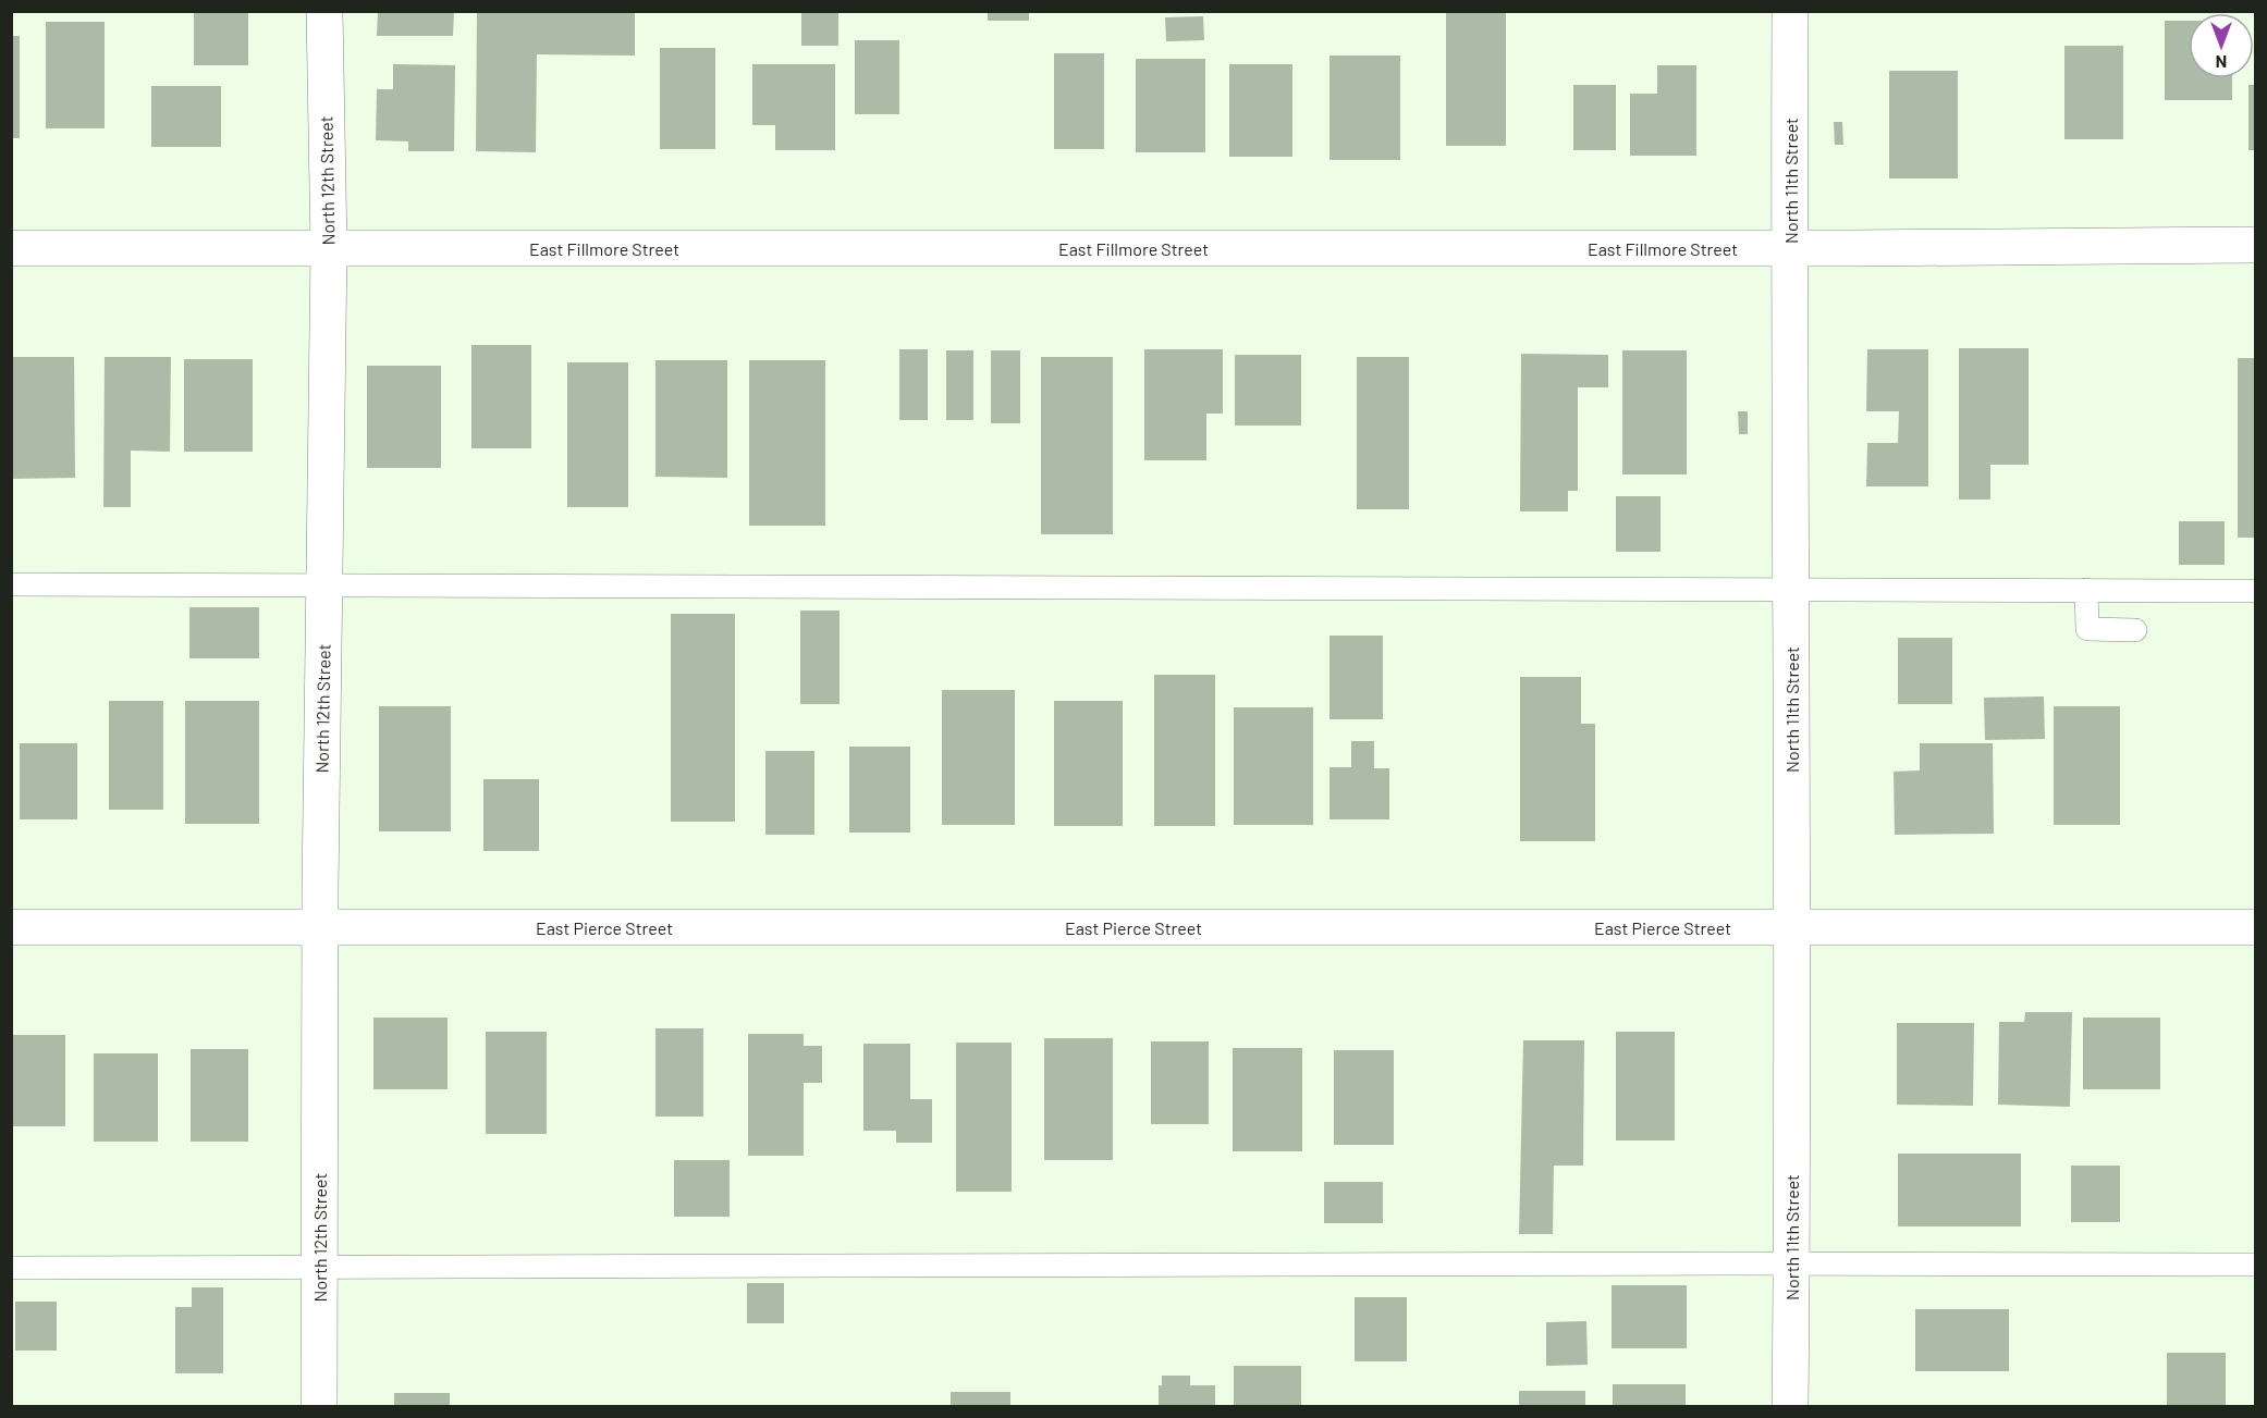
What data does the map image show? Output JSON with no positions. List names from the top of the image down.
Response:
{
  "streets": {
    "street": [
      "North 12th Street",
      "North 11th Street",
      "East Fillmore Street",
      "East Pierce Street"
    ]
  },
  "crossings": [
    ["North 12th Street", "East Fillmore Street"],
    ["North 12th Street", "East Pierce Street"],
    ["North 11th Street", "East Fillmore Street"],
    ["North 11th Street", "East Pierce Street"]
  ],
  "north": "bottom"
}
